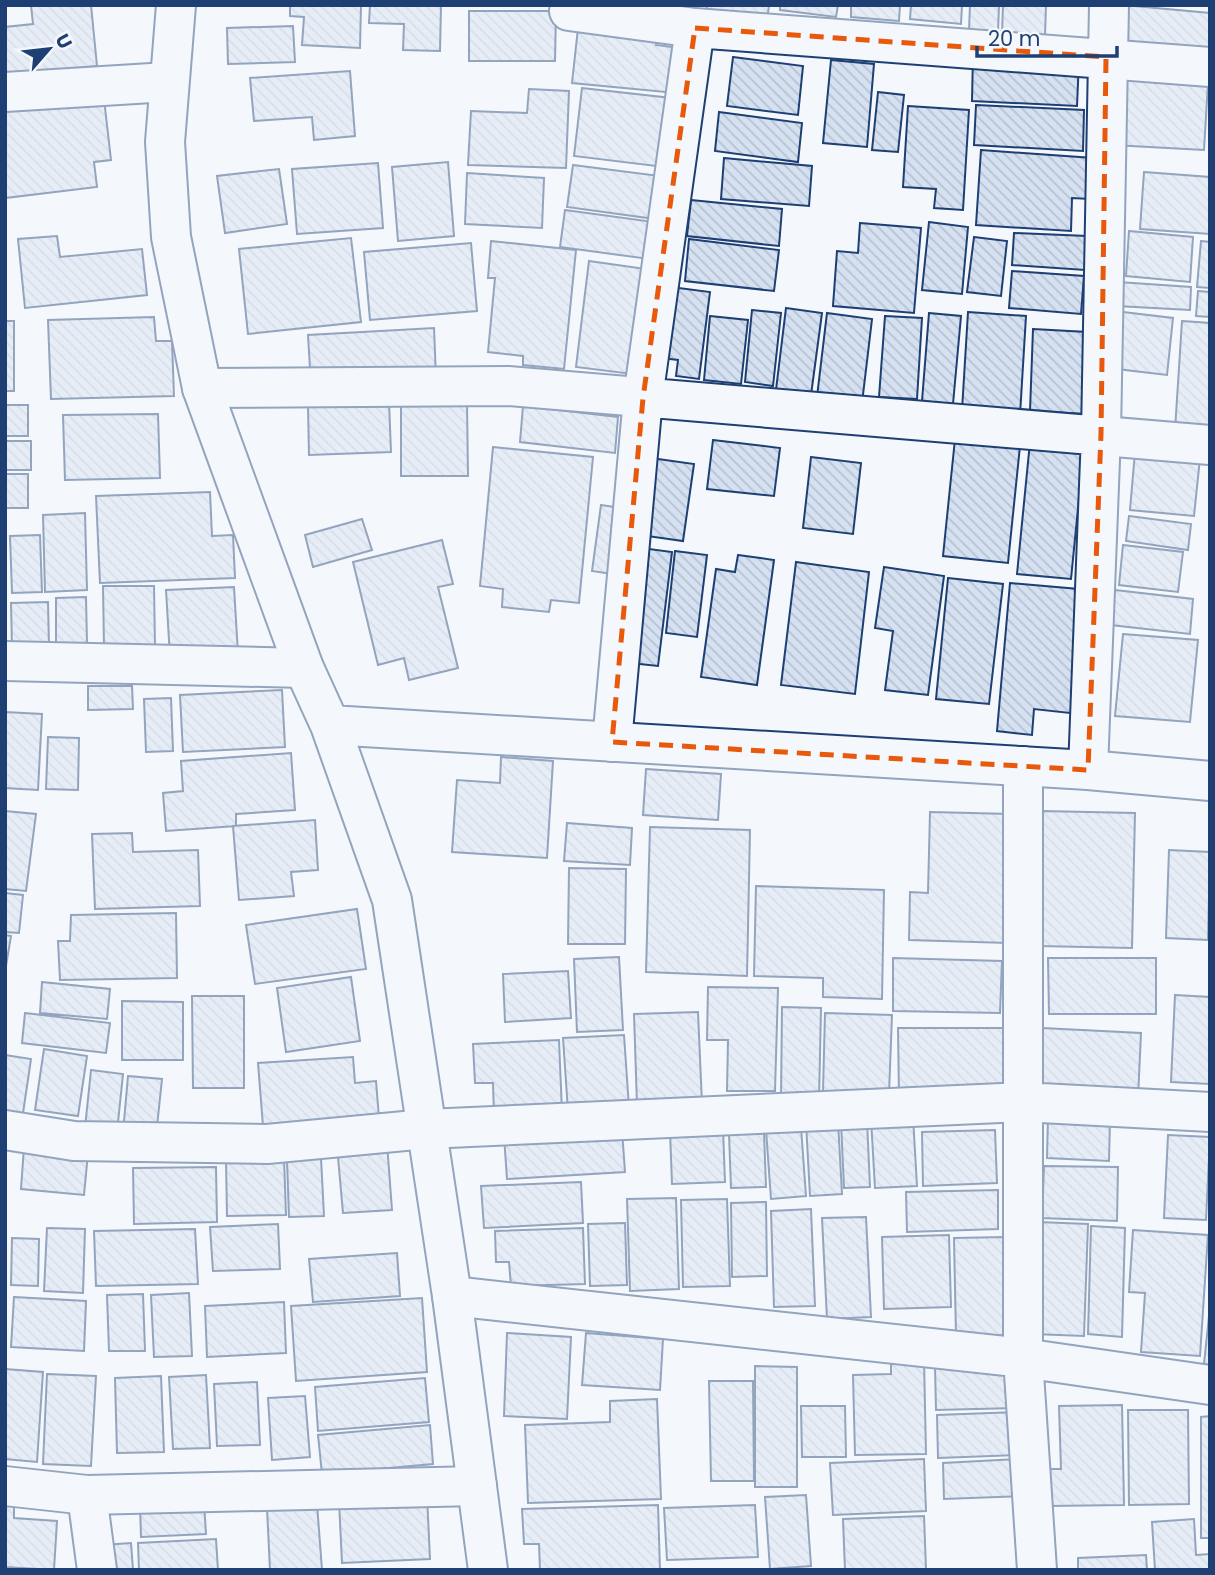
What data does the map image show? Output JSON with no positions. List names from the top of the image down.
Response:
{
  "scale_bar": "20 m",
  "north": "top right"
}
